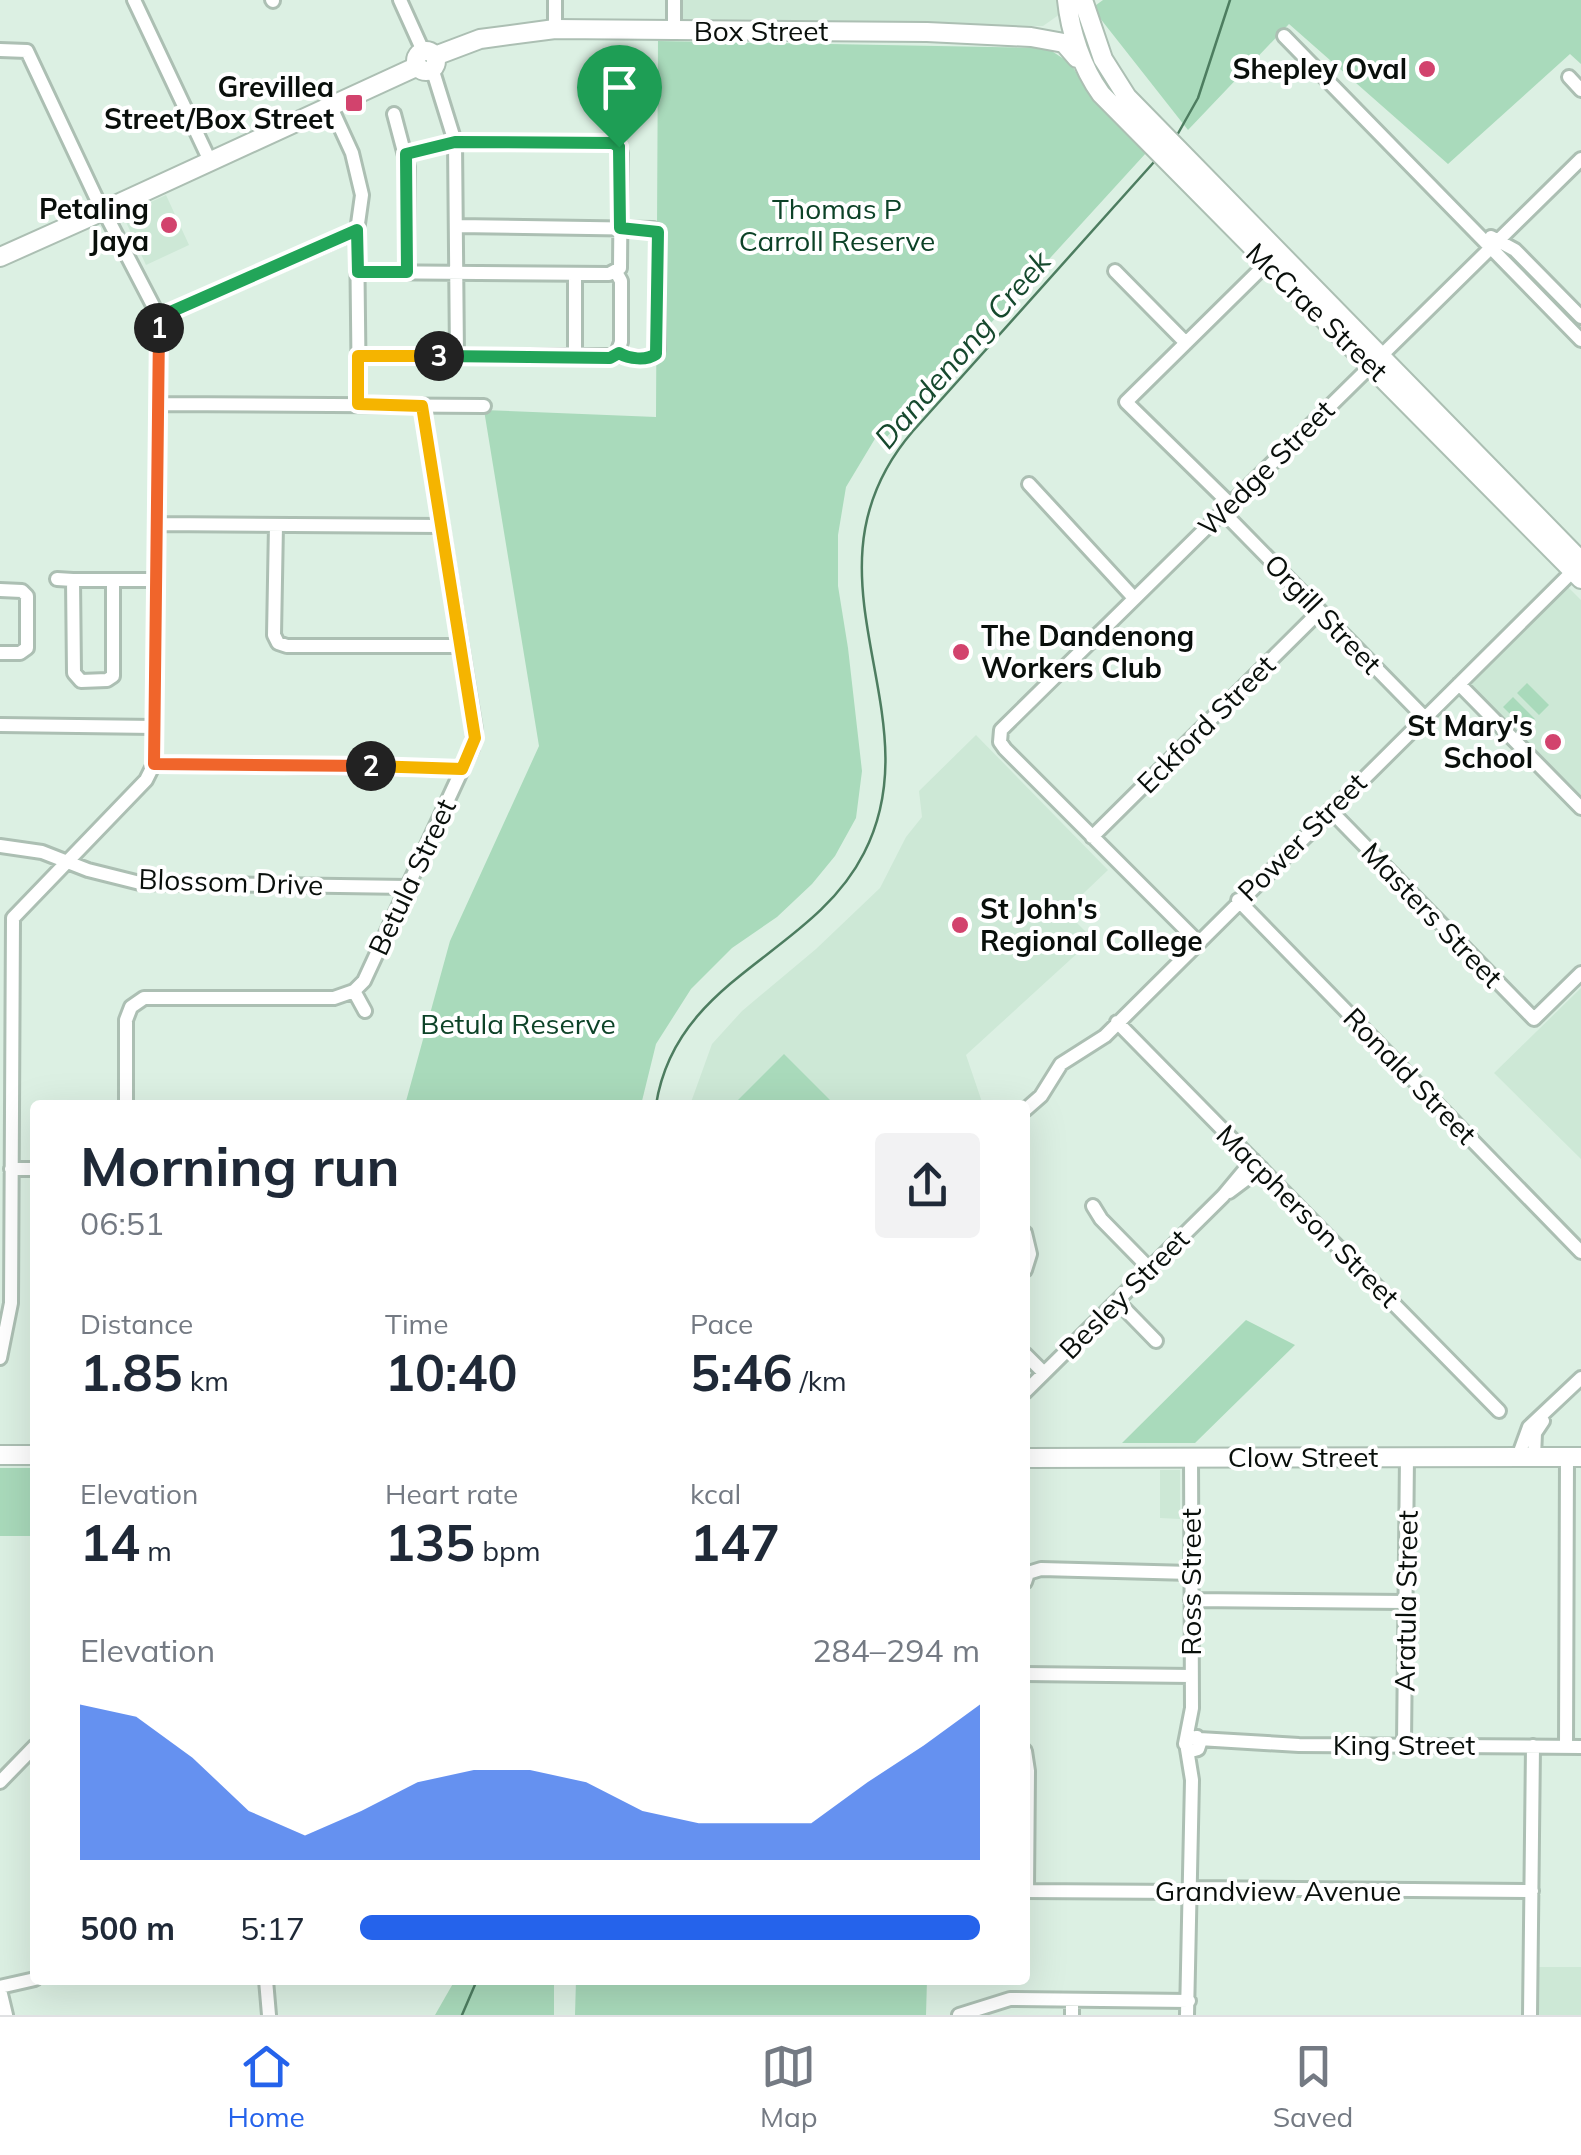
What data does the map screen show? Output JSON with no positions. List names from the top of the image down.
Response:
{
  "streets": {
    "main road": ["Box Street", "McCrae Street", "Clow Street"],
    "street": [
      "Wedge Street",
      "Orgill Street",
      "Eckford Street",
      "Power Street",
      "Betula Street",
      "Blossom Drive",
      "Masters Street",
      "Ronald Street",
      "Macpherson Street",
      "Besley Street",
      "Ross Street",
      "Aratula Street",
      "King Street",
      "Grandview Avenue"
    ]
  },
  "crossings": [
    ["Box Street", "McCrae Street"],
    ["McCrae Street", "Wedge Street"],
    ["McCrae Street", "Power Street"],
    ["Wedge Street", "Orgill Street"],
    ["Wedge Street", "Eckford Street"],
    ["Orgill Street", "Eckford Street"],
    ["Orgill Street", "Power Street"],
    ["Power Street", "Masters Street"],
    ["Power Street", "Ronald Street"],
    ["Power Street", "Macpherson Street"],
    ["Betula Street", "Blossom Drive"],
    ["Macpherson Street", "Besley Street"],
    ["Clow Street", "Ross Street"],
    ["Clow Street", "Aratula Street"],
    ["Ross Street", "King Street"],
    ["Ross Street", "Grandview Avenue"],
    ["Aratula Street", "King Street"]
  ],
  "water": ["Dandenong Creek"],
  "parks": ["Thomas P Carroll Reserve", "Betula Reserve"],
  "places": {
    "other": [
      "Shepley Oval",
      "Petaling Jaya",
      "The Dandenong Workers Club",
      "St Mary's School",
      "St John's Regional College"
    ],
    "transit": ["Grevillea Street/Box Street"]
  },
  "page": {
    "pins": ["1", "3", "2"],
    "heading": ["Morning run", "06:51"],
    "stats": [
      ["Distance", "1.85 km"],
      ["Time", "10:40"],
      ["Pace", "5:46 /km"],
      ["Elevation", "14 m"],
      ["Heart rate", "135 bpm"],
      ["kcal", "147"]
    ],
    "chart": ["Elevation", "284–294 m"],
    "list": [
      {
        "name": "500 m",
        "note": "5:17"
      }
    ],
    "tabs": ["Home", "Map", "Saved"]
  }
}
